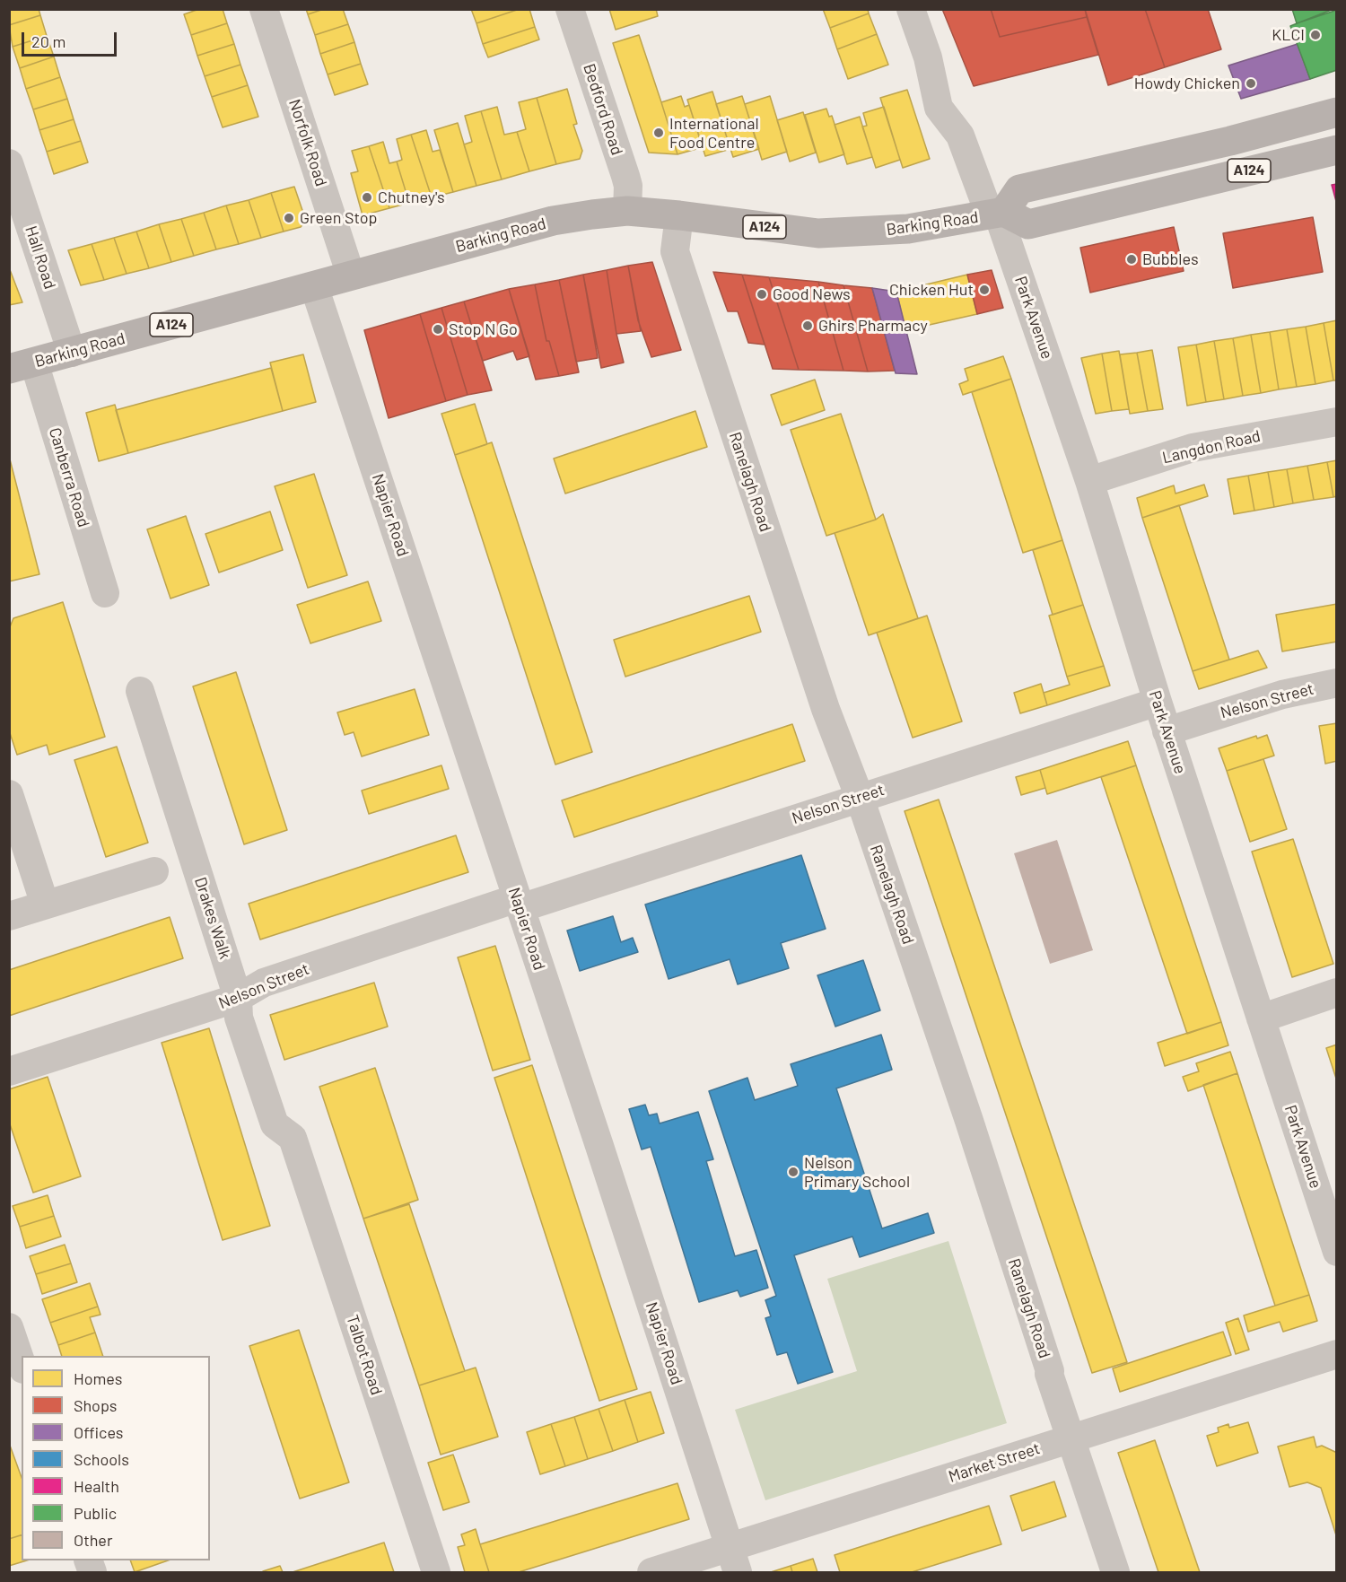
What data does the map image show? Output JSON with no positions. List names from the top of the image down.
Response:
{
  "streets": {
    "main road": ["A124", "Barking Road"],
    "street": [
      "Bedford Road",
      "Norfolk Road",
      "Hall Road",
      "Park Avenue",
      "Langdon Road",
      "Canberra Road",
      "Ranelagh Road",
      "Napier Road",
      "Nelson Street",
      "Drakes Walk",
      "Talbot Road",
      "Market Street"
    ]
  },
  "crossings": [
    ["Bedford Road", "Barking Road"],
    ["Norfolk Road", "Barking Road"],
    ["A124", "Barking Road"],
    ["A124", "Park Avenue"],
    ["Barking Road", "Hall Road"],
    ["Barking Road", "Park Avenue"],
    ["Barking Road", "Canberra Road"],
    ["Barking Road", "Ranelagh Road"],
    ["Barking Road", "Napier Road"],
    ["Park Avenue", "Langdon Road"],
    ["Park Avenue", "Nelson Street"],
    ["Ranelagh Road", "Nelson Street"],
    ["Ranelagh Road", "Market Street"],
    ["Napier Road", "Nelson Street"],
    ["Napier Road", "Market Street"],
    ["Nelson Street", "Drakes Walk"],
    ["Drakes Walk", "Talbot Road"]
  ],
  "places": [
    "KLCI",
    "Howdy Chicken",
    "International Food Centre",
    "Chutney's",
    "Green Stop",
    "Bubbles",
    "Chicken Hut",
    "Good News",
    "Ghirs Pharmacy",
    "Stop N Go",
    "Nelson Primary School"
  ],
  "legend": [
    "Homes",
    "Shops",
    "Offices",
    "Schools",
    "Health",
    "Public",
    "Other"
  ],
  "scale_bar": "20 m"
}
